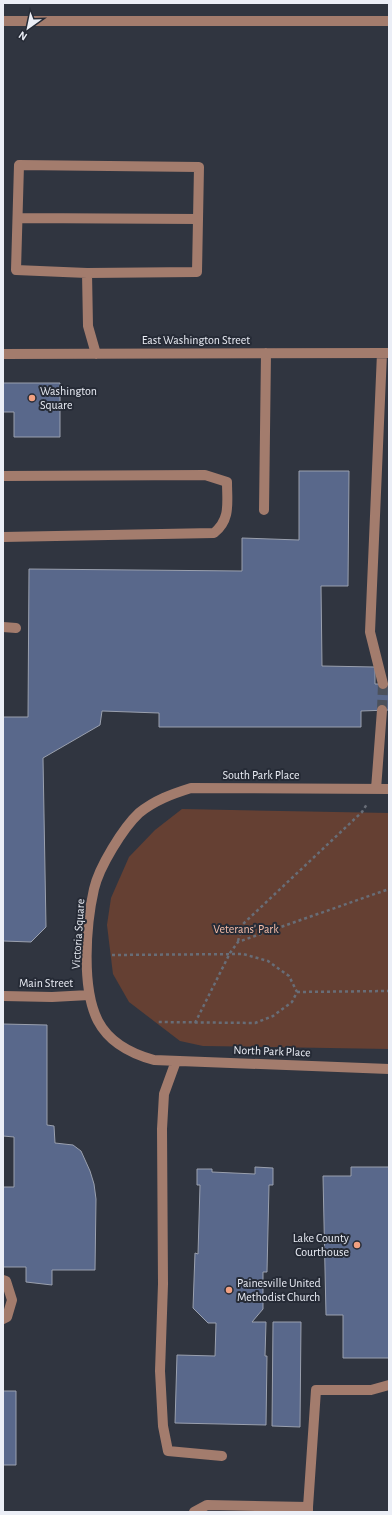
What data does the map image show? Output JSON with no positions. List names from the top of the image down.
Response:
{
  "streets": {
    "street": [
      "East Washington Street",
      "South Park Place",
      "Victoria Square",
      "Main Street",
      "North Park Place"
    ]
  },
  "crossings": [
    ["South Park Place", "Victoria Square"],
    ["Victoria Square", "Main Street"],
    ["Victoria Square", "North Park Place"]
  ],
  "parks": ["Veterans' Park"],
  "places": ["Washington Square", "Lake County Courthouse", "Painesville United Methodist Church"],
  "north": "bottom left"
}
